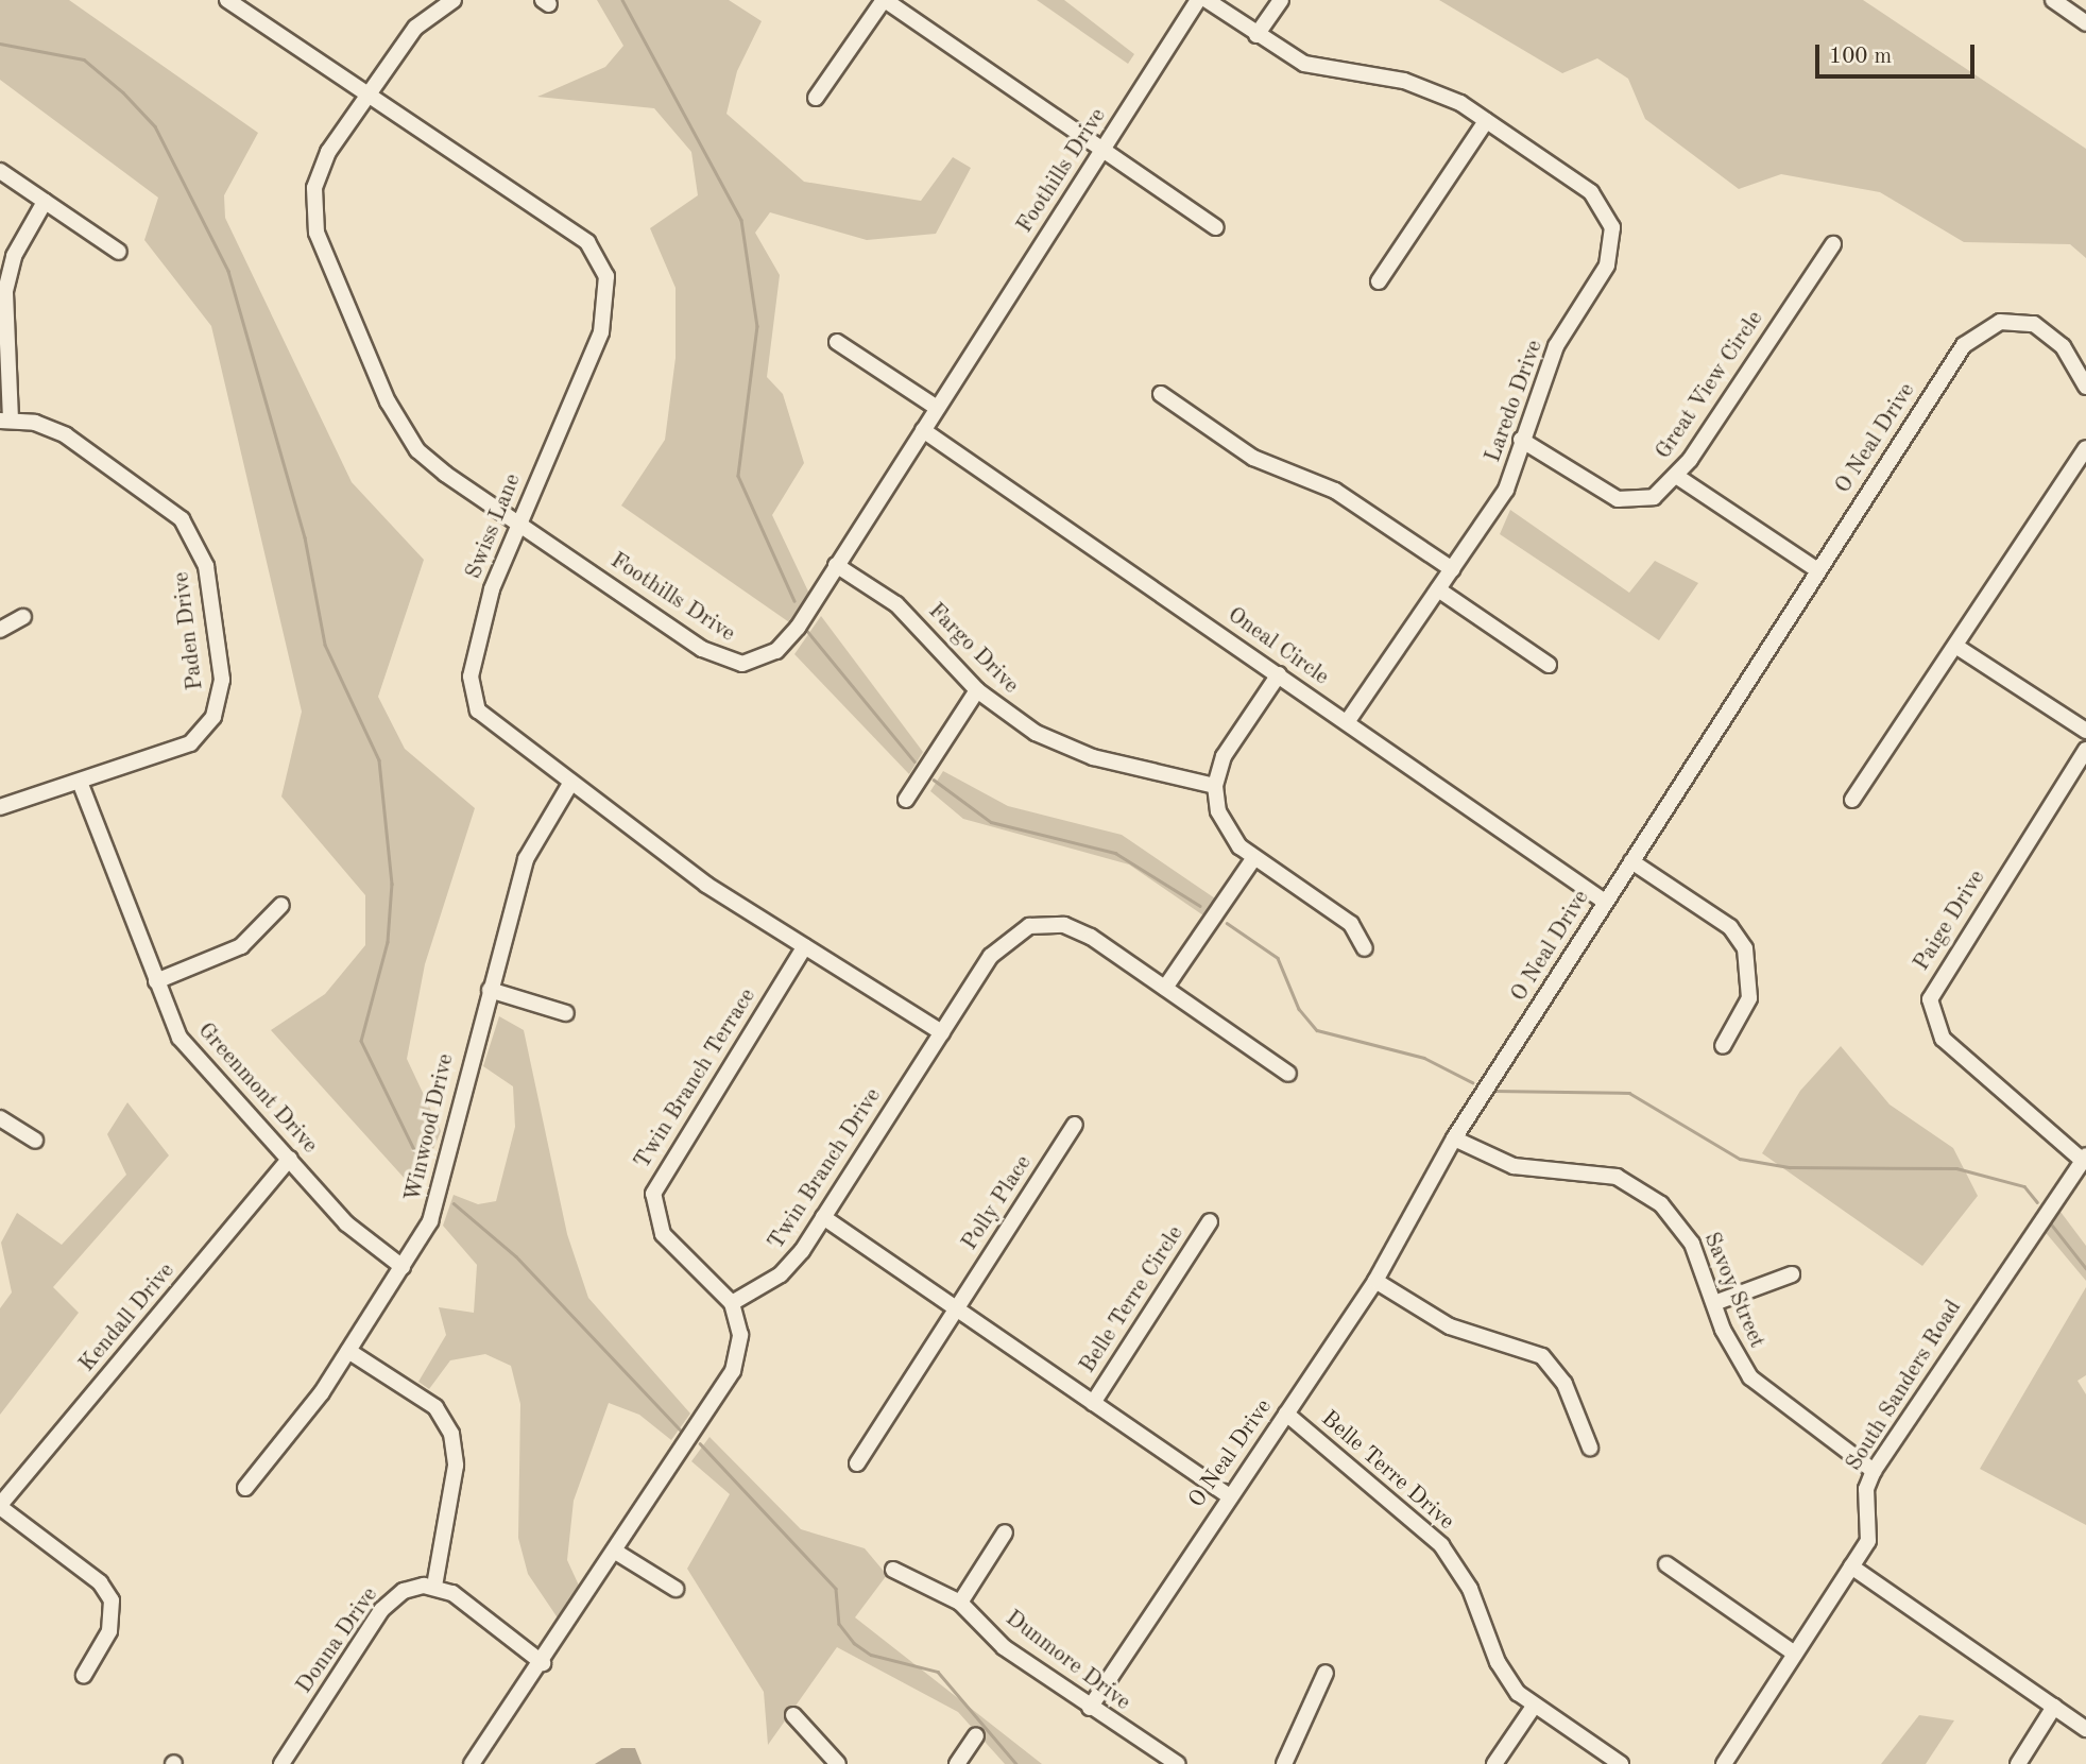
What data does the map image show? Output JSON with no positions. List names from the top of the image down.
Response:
{
  "streets": {
    "street": [
      "Foothills Drive",
      "Great View Circle",
      "Laredo Drive",
      "O Neal Drive",
      "Swiss Lane",
      "Paden Drive",
      "Oneal Circle",
      "Fargo Drive",
      "Paige Drive",
      "Twin Branch Terrace",
      "Greenmont Drive",
      "Winwood Drive",
      "Twin Branch Drive",
      "Polly Place",
      "Savoy Street",
      "Belle Terre Circle",
      "Kendall Drive",
      "South Sanders Road",
      "Belle Terre Drive",
      "Donna Drive",
      "Dunmore Drive"
    ]
  },
  "crossings": [
    ["Foothills Drive", "Swiss Lane"],
    ["Foothills Drive", "Oneal Circle"],
    ["Foothills Drive", "Fargo Drive"],
    ["Great View Circle", "Laredo Drive"],
    ["Laredo Drive", "Oneal Circle"],
    ["O Neal Drive", "Oneal Circle"],
    ["O Neal Drive", "Savoy Street"],
    ["O Neal Drive", "Belle Terre Drive"],
    ["O Neal Drive", "Dunmore Drive"],
    ["Swiss Lane", "Twin Branch Terrace"],
    ["Swiss Lane", "Winwood Drive"],
    ["Swiss Lane", "Twin Branch Drive"],
    ["Paden Drive", "Greenmont Drive"],
    ["Paige Drive", "South Sanders Road"],
    ["Twin Branch Terrace", "Twin Branch Drive"],
    ["Greenmont Drive", "Winwood Drive"],
    ["Greenmont Drive", "Kendall Drive"],
    ["Savoy Street", "South Sanders Road"]
  ],
  "scale_bar": "100 m"
}
